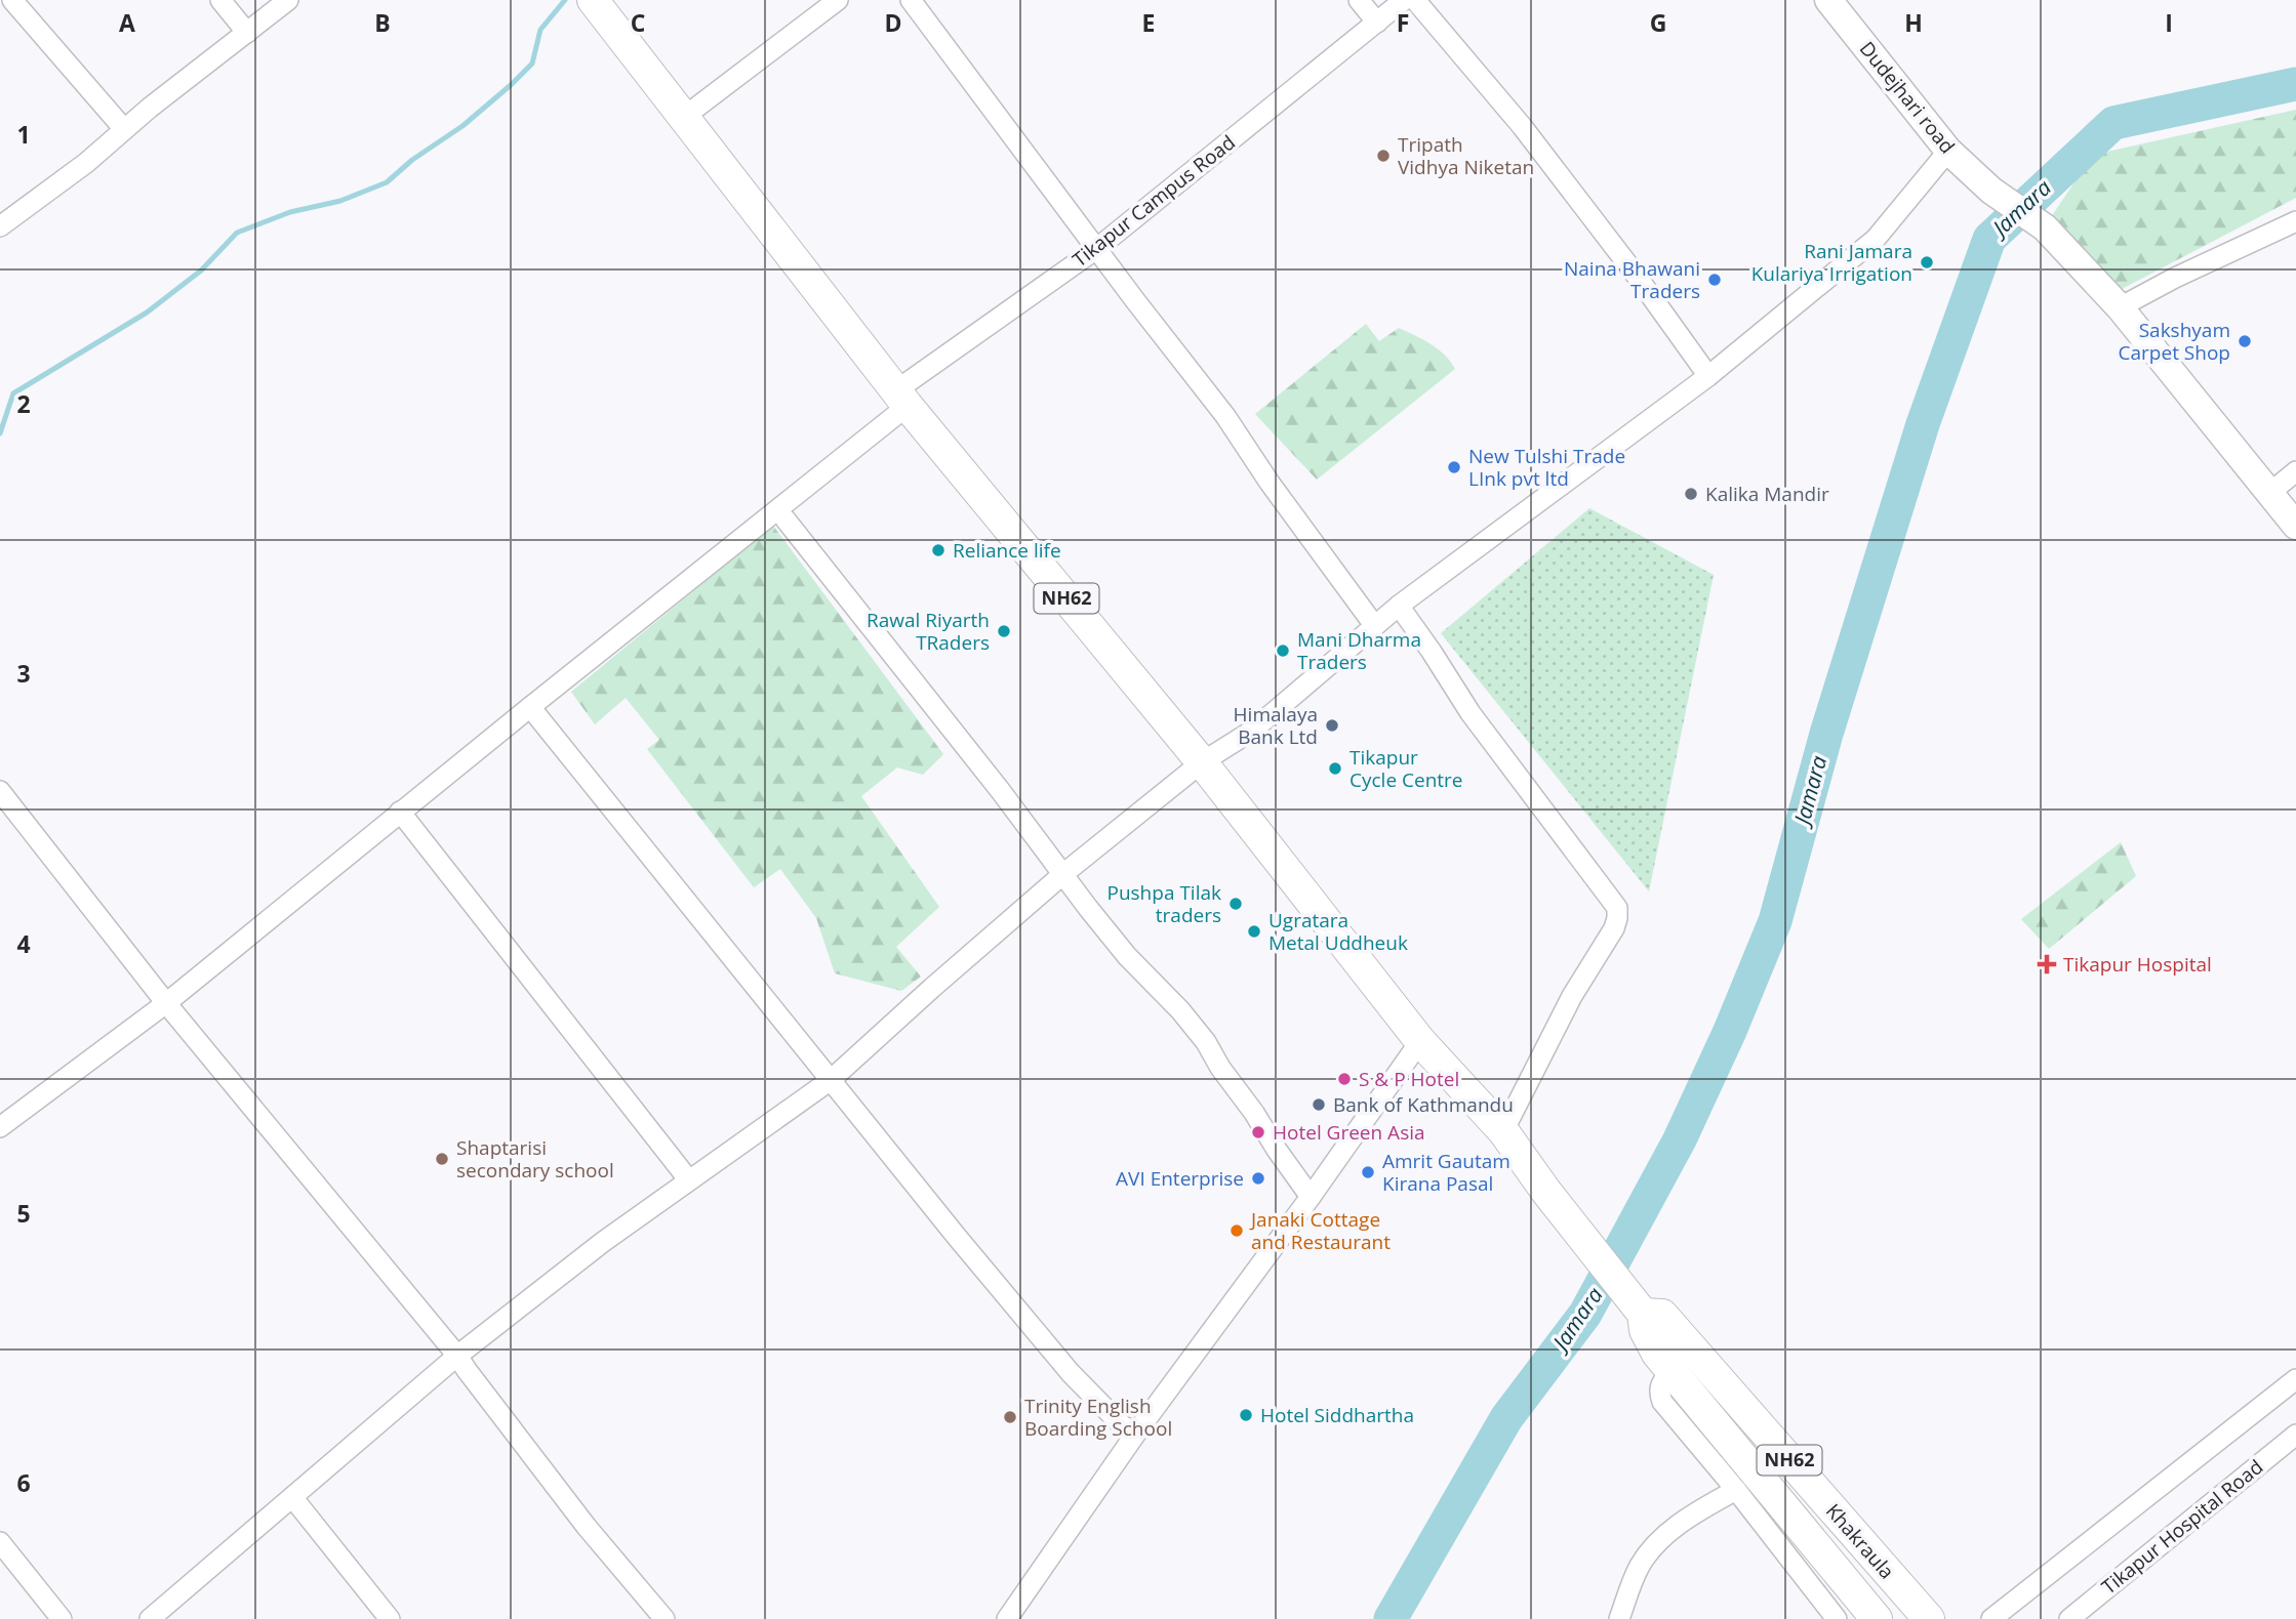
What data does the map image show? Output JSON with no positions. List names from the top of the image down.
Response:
{
  "streets": {
    "main road": ["NH62", "Khakraula"],
    "street": ["Dudejhari road", "Tikapur Campus Road", "Tikapur Hospital Road"]
  },
  "crossings": [
    ["Tikapur Campus Road", "NH62"],
    ["NH62", "Khakraula"]
  ],
  "water": ["Jamara"],
  "places": {
    "other": [
      "Tripath Vidhya Niketan",
      "Rani Jamara Kulariya Irrigation",
      "Naina Bhawani Traders",
      "Sakshyam Carpet Shop",
      "New Tulshi Trade LInk pvt ltd",
      "Kalika Mandir",
      "Reliance life",
      "Rawal Riyarth TRaders",
      "Mani Dharma Traders",
      "Himalaya Bank Ltd",
      "Tikapur Cycle Centre",
      "Pushpa Tilak traders",
      "Ugratara Metal Uddheuk",
      "S & P Hotel",
      "Bank of Kathmandu",
      "Hotel Green Asia",
      "Shaptarisi secondary school",
      "Amrit Gautam Kirana Pasal",
      "AVI Enterprise",
      "Janaki Cottage and Restaurant",
      "Hotel Siddhartha",
      "Trinity English Boarding School"
    ],
    "health": ["Tikapur Hospital"]
  },
  "grid": {
    "columns": [
      "A",
      "B",
      "C",
      "D",
      "E",
      "F",
      "G",
      "H",
      "I"
    ],
    "rows": [
      "1",
      "2",
      "3",
      "4",
      "5",
      "6"
    ]
  }
}
